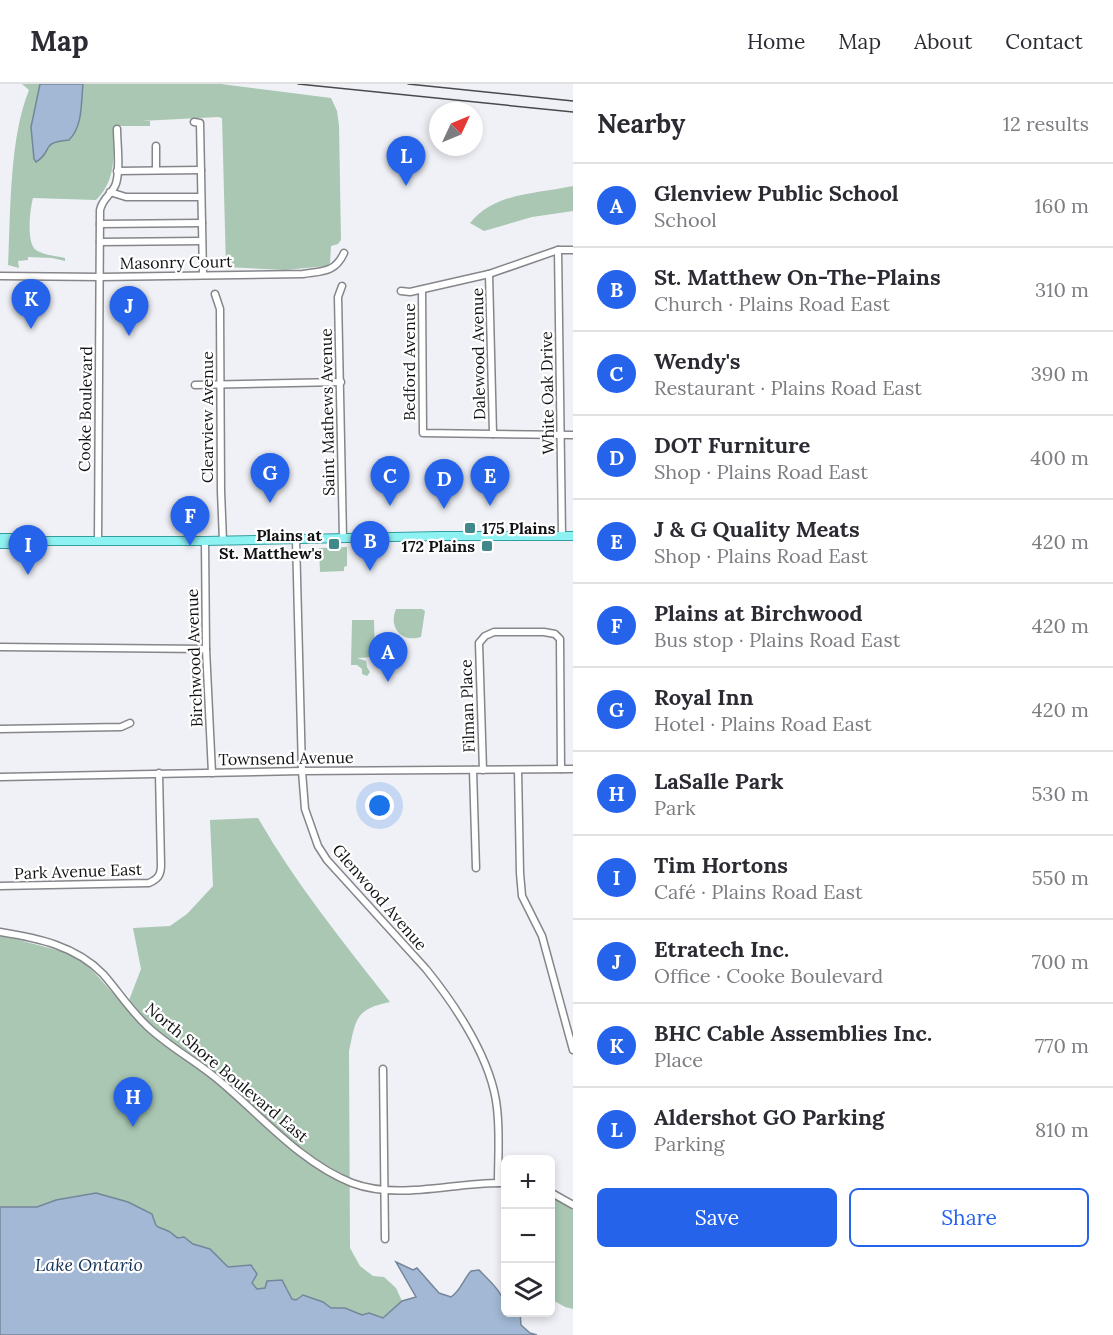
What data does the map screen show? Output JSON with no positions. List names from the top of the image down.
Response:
{
  "streets": {
    "street": [
      "Masonry Court",
      "Dalewood Avenue",
      "Bedford Avenue",
      "White Oak Drive",
      "Cooke Boulevard",
      "Saint Mathews Avenue",
      "Clearview Avenue",
      "Birchwood Avenue",
      "Filman Place",
      "Townsend Avenue",
      "Park Avenue East",
      "Glenwood Avenue",
      "North Shore Boulevard East"
    ]
  },
  "crossings": [
    ["Masonry Court", "Cooke Boulevard"],
    ["Dalewood Avenue", "Bedford Avenue"],
    ["Birchwood Avenue", "Townsend Avenue"],
    ["Filman Place", "Townsend Avenue"],
    ["Townsend Avenue", "Park Avenue East"],
    ["Townsend Avenue", "Glenwood Avenue"]
  ],
  "water": ["Lake Ontario"],
  "places": {
    "transit": ["175 Plains", "Plains at St. Matthew's", "172 Plains"]
  },
  "north": "top right",
  "page": {
    "header": "Map",
    "nav": [
      "Home",
      "Map",
      "About",
      "Contact"
    ],
    "heading": ["Nearby", "12 results"],
    "pins": [
      "L",
      "K",
      "J",
      "G",
      "C",
      "E",
      "D",
      "F",
      "B",
      "I",
      "A",
      "H"
    ],
    "list": [
      {
        "mark": "A",
        "name": "Glenview Public School",
        "note": "School",
        "value": "160 m"
      },
      {
        "mark": "B",
        "name": "St. Matthew On-The-Plains",
        "note": "Church · Plains Road East",
        "value": "310 m"
      },
      {
        "mark": "C",
        "name": "Wendy's",
        "note": "Restaurant · Plains Road East",
        "value": "390 m"
      },
      {
        "mark": "D",
        "name": "DOT Furniture",
        "note": "Shop · Plains Road East",
        "value": "400 m"
      },
      {
        "mark": "E",
        "name": "J & G Quality Meats",
        "note": "Shop · Plains Road East",
        "value": "420 m"
      },
      {
        "mark": "F",
        "name": "Plains at Birchwood",
        "note": "Bus stop · Plains Road East",
        "value": "420 m"
      },
      {
        "mark": "G",
        "name": "Royal Inn",
        "note": "Hotel · Plains Road East",
        "value": "420 m"
      },
      {
        "mark": "H",
        "name": "LaSalle Park",
        "note": "Park",
        "value": "530 m"
      },
      {
        "mark": "I",
        "name": "Tim Hortons",
        "note": "Café · Plains Road East",
        "value": "550 m"
      },
      {
        "mark": "J",
        "name": "Etratech Inc.",
        "note": "Office · Cooke Boulevard",
        "value": "700 m"
      },
      {
        "mark": "K",
        "name": "BHC Cable Assemblies Inc.",
        "note": "Place",
        "value": "770 m"
      },
      {
        "mark": "L",
        "name": "Aldershot GO Parking",
        "note": "Parking",
        "value": "810 m"
      }
    ],
    "map_buttons": ["+", "−"],
    "buttons": ["Save", "Share"]
  }
}
